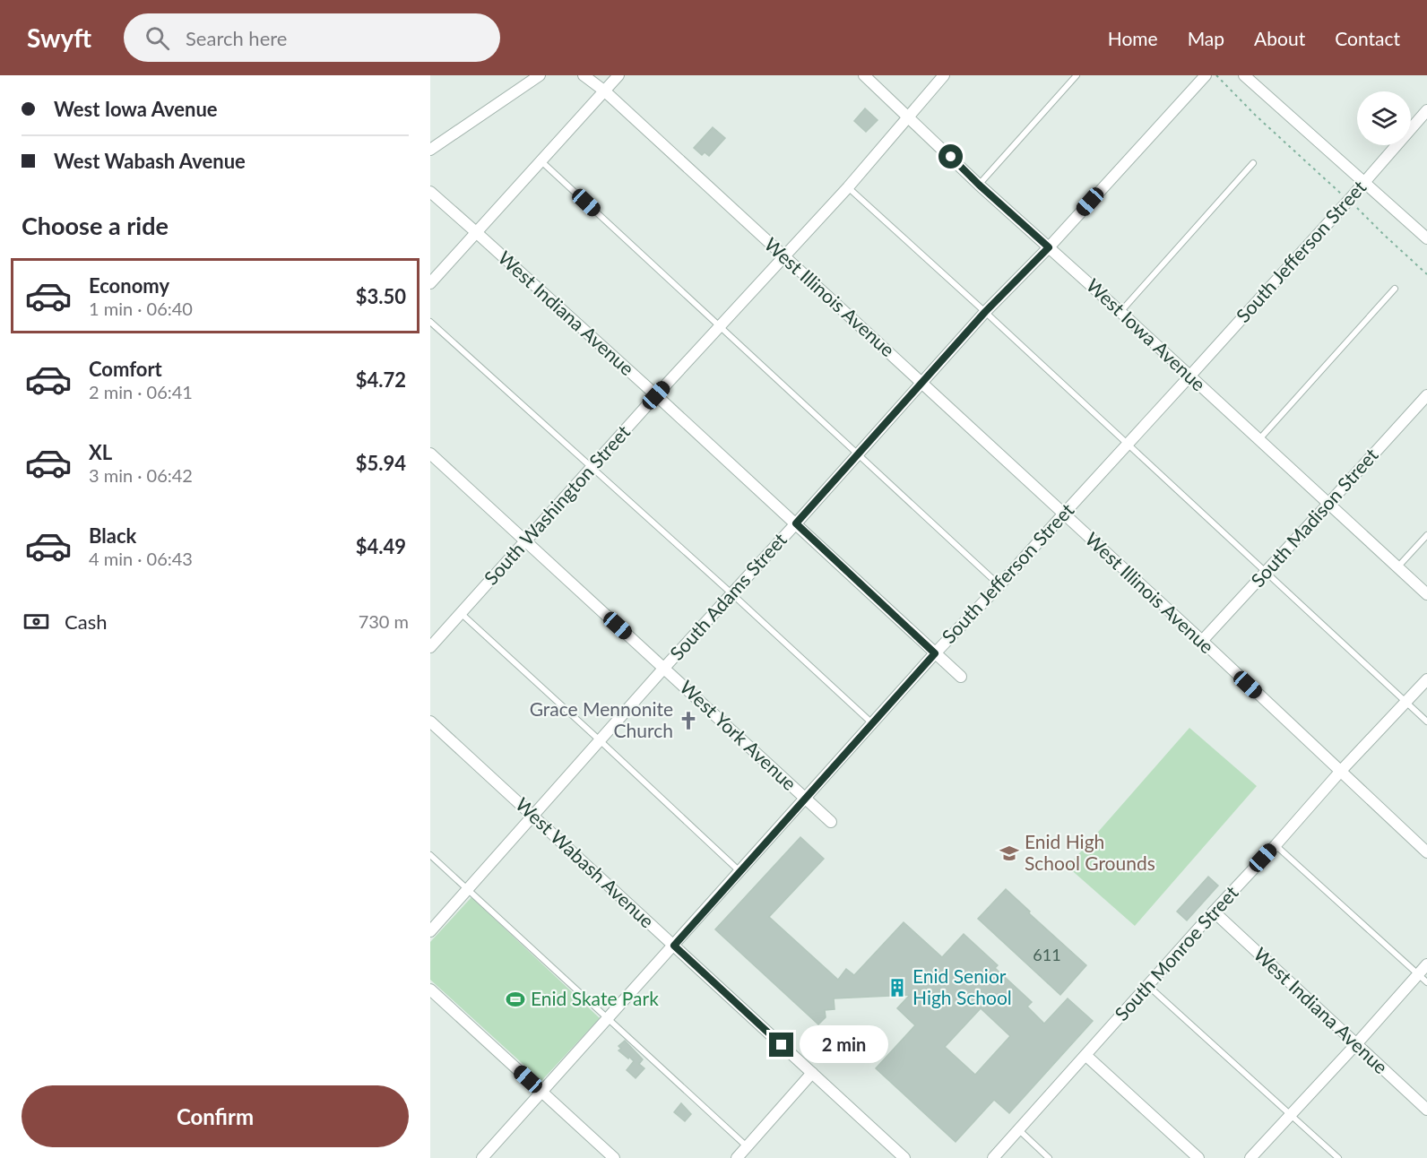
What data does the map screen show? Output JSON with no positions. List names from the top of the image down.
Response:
{
  "streets": {
    "street": [
      "South Jefferson Street",
      "West Illinois Avenue",
      "West Indiana Avenue",
      "West Iowa Avenue",
      "South Washington Street",
      "South Madison Street",
      "South Adams Street",
      "West York Avenue",
      "West Wabash Avenue",
      "South Monroe Street"
    ]
  },
  "crossings": [
    ["South Jefferson Street", "West Illinois Avenue"],
    ["South Jefferson Street", "West Indiana Avenue"],
    ["South Jefferson Street", "West Iowa Avenue"],
    ["South Jefferson Street", "West York Avenue"],
    ["South Jefferson Street", "West Wabash Avenue"],
    ["West Illinois Avenue", "South Washington Street"],
    ["West Illinois Avenue", "South Madison Street"],
    ["West Illinois Avenue", "South Adams Street"],
    ["West Illinois Avenue", "South Monroe Street"],
    ["West Indiana Avenue", "South Washington Street"],
    ["West Indiana Avenue", "South Adams Street"],
    ["West Indiana Avenue", "South Monroe Street"],
    ["West Iowa Avenue", "South Washington Street"],
    ["West Iowa Avenue", "South Madison Street"],
    ["West Iowa Avenue", "South Adams Street"],
    ["South Washington Street", "West York Avenue"],
    ["South Adams Street", "West York Avenue"],
    ["South Adams Street", "West Wabash Avenue"]
  ],
  "places": {
    "church": ["Grace Mennonite Church"],
    "school or university": ["Enid High School Grounds"],
    "building": ["Enid Senior High School"],
    "sports": ["Enid Skate Park"]
  },
  "house_numbers": ["611"],
  "page": {
    "header": "Swyft",
    "search": "Search here",
    "nav": [
      "Home",
      "Map",
      "About",
      "Contact"
    ],
    "banner": ["West Iowa Avenue", "West Wabash Avenue"],
    "heading": "Choose a ride",
    "list": [
      {
        "name": "Economy",
        "note": "1 min · 06:40",
        "value": "$3.50"
      },
      {
        "name": "Comfort",
        "note": "2 min · 06:41",
        "value": "$4.72"
      },
      {
        "name": "XL",
        "note": "3 min · 06:42",
        "value": "$5.94"
      },
      {
        "name": "Black",
        "note": "4 min · 06:43",
        "value": "$4.49"
      }
    ],
    "pay": ["Cash", "730 m"],
    "bubble": "2 min",
    "buttons": "Confirm"
  }
}
